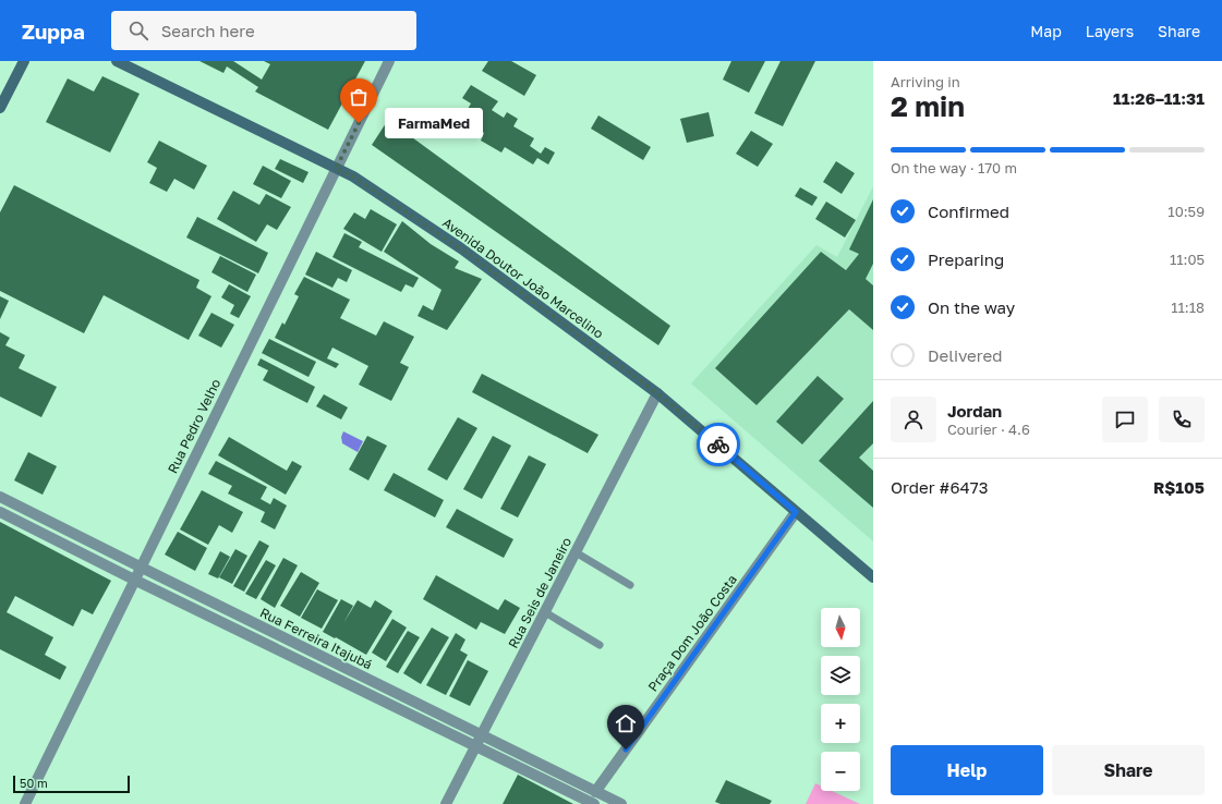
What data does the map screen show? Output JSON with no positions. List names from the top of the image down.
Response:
{
  "streets": {
    "street": [
      "Avenida Doutor João Marcelino",
      "Rua Pedro Velho",
      "Rua Seis de Janeiro",
      "Praça Dom João Costa",
      "Rua Ferreira Itajubá"
    ]
  },
  "crossings": [
    ["Avenida Doutor João Marcelino", "Rua Pedro Velho"],
    ["Avenida Doutor João Marcelino", "Rua Seis de Janeiro"],
    ["Avenida Doutor João Marcelino", "Praça Dom João Costa"],
    ["Rua Pedro Velho", "Rua Ferreira Itajubá"],
    ["Rua Seis de Janeiro", "Rua Ferreira Itajubá"],
    ["Praça Dom João Costa", "Rua Ferreira Itajubá"]
  ],
  "places": ["FarmaMed"],
  "scale_bar": "50 m",
  "north": "bottom",
  "page": {
    "header": "Zuppa",
    "search": "Search here",
    "nav": ["Map", "Layers", "Share"],
    "heading": ["2 min", "Arriving in", "11:26–11:31"],
    "panel": [
      "Jordan",
      "Courier · 4.6",
      "Order #6473",
      "R$105"
    ],
    "bubble": "FarmaMed",
    "bar": "On the way · 170 m",
    "list": [
      ["Confirmed", "10:59"],
      ["Preparing", "11:05"],
      ["On the way", "11:18"],
      "Delivered"
    ],
    "map_buttons": ["+", "−"],
    "buttons": ["Help", "Share"],
    "scale": "50 m"
  }
}
